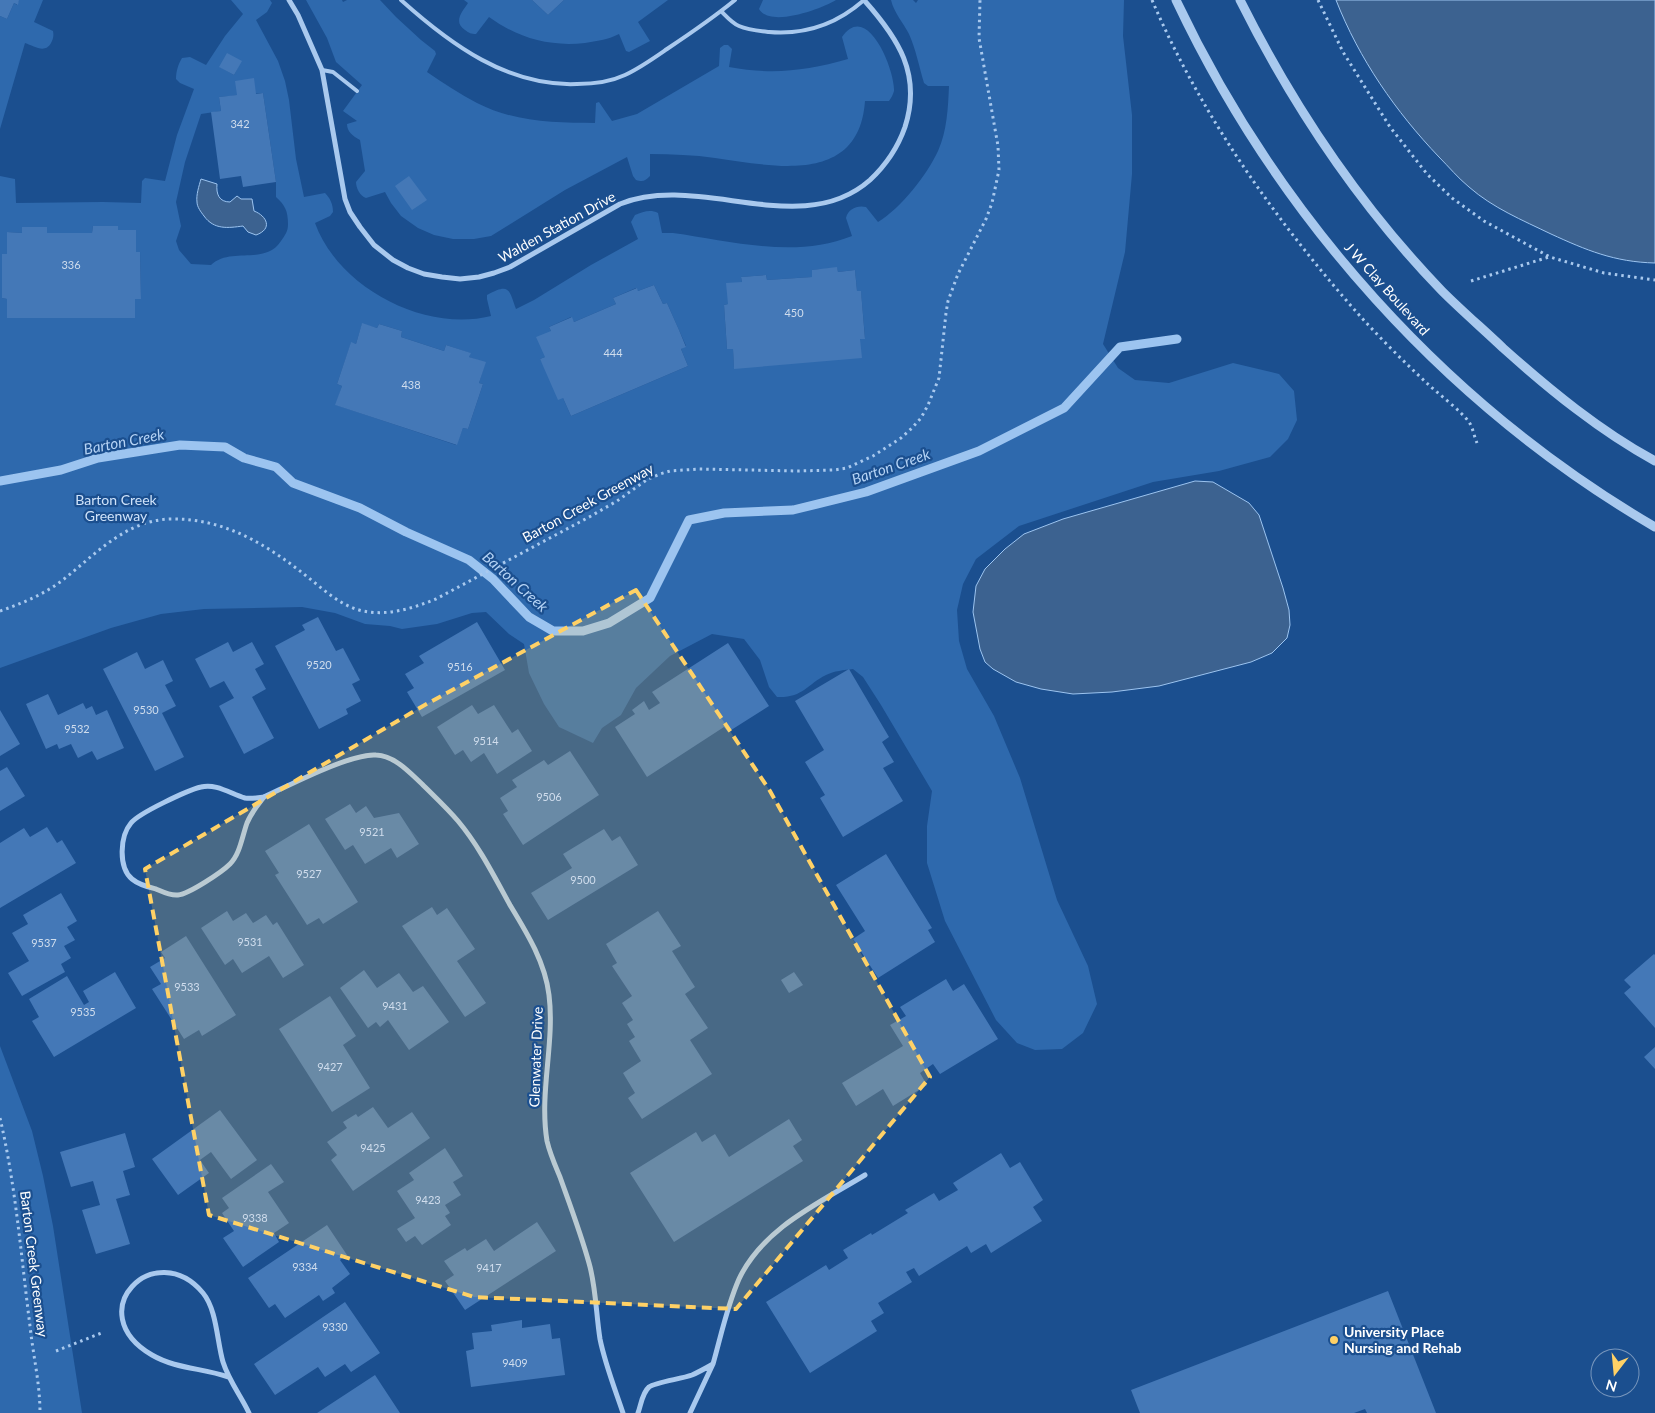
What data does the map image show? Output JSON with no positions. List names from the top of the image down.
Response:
{
  "streets": {
    "street": ["Walden Station Drive", "J W Clay Boulevard", "Glenwater Drive"],
    "path": ["Barton Creek Greenway"]
  },
  "water": ["Barton Creek"],
  "parks": ["Barton Creek Greenway"],
  "places": ["University Place Nursing and Rehab"],
  "house_numbers": [
    "342",
    "336",
    "450",
    "444",
    "438",
    "9520",
    "9516",
    "9530",
    "9532",
    "9514",
    "9506",
    "9521",
    "9527",
    "9500",
    "9531",
    "9537",
    "9533",
    "9431",
    "9535",
    "9427",
    "9425",
    "9423",
    "9338",
    "9334",
    "9417",
    "9330",
    "9409"
  ],
  "north": "bottom"
}
